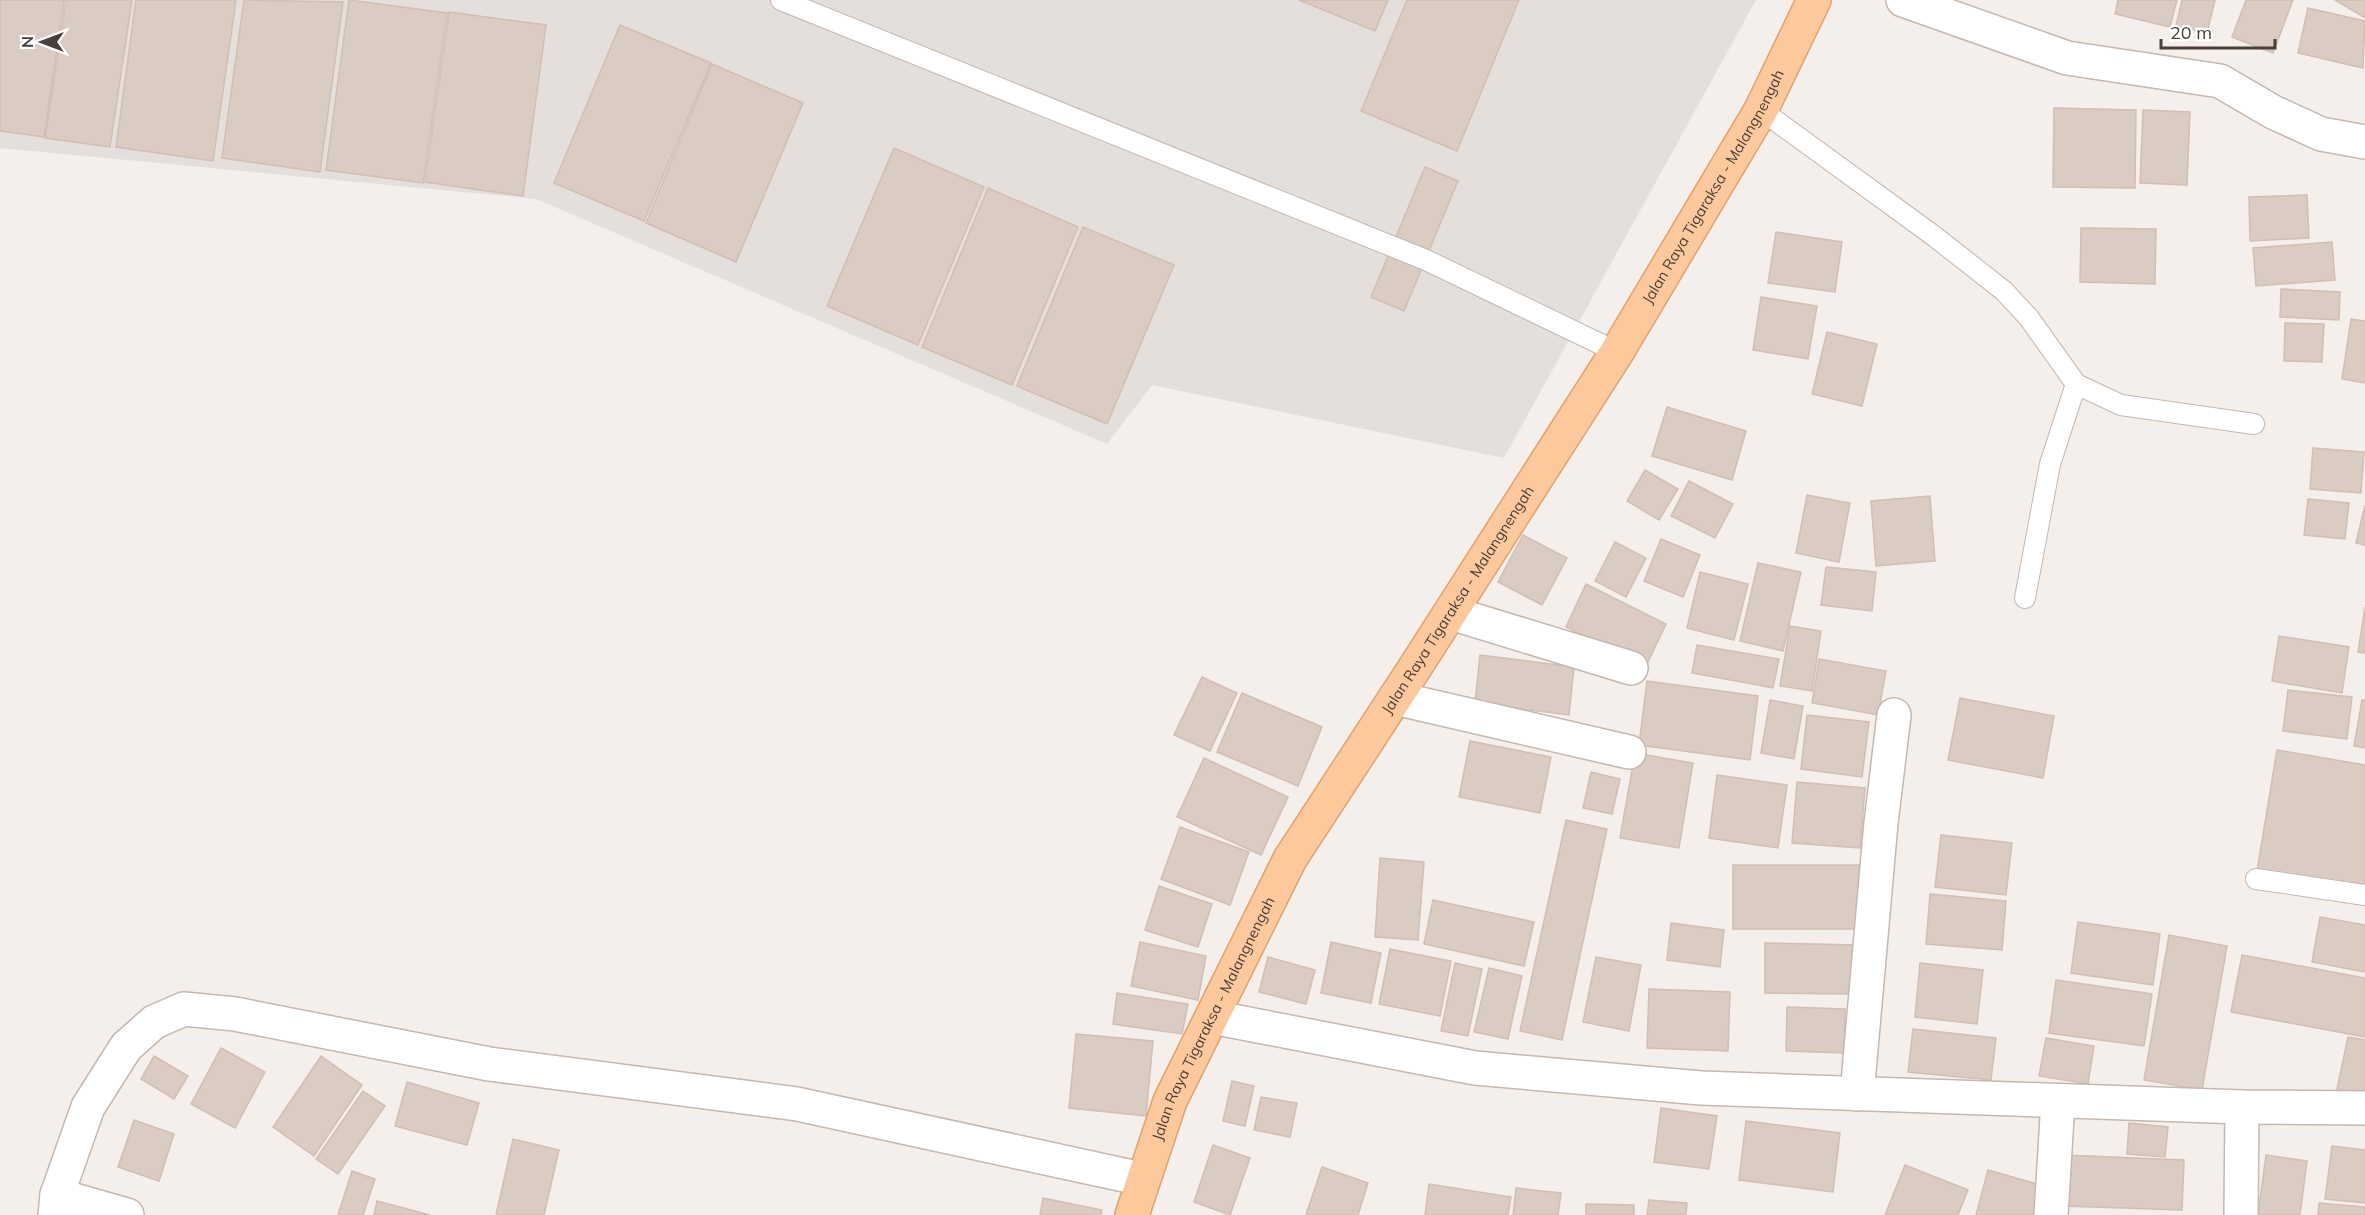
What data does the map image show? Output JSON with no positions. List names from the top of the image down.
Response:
{
  "streets": {
    "main road": ["Jalan Raya Tigaraksa - Malangnengah"]
  },
  "scale_bar": "20 m",
  "north": "left"
}
